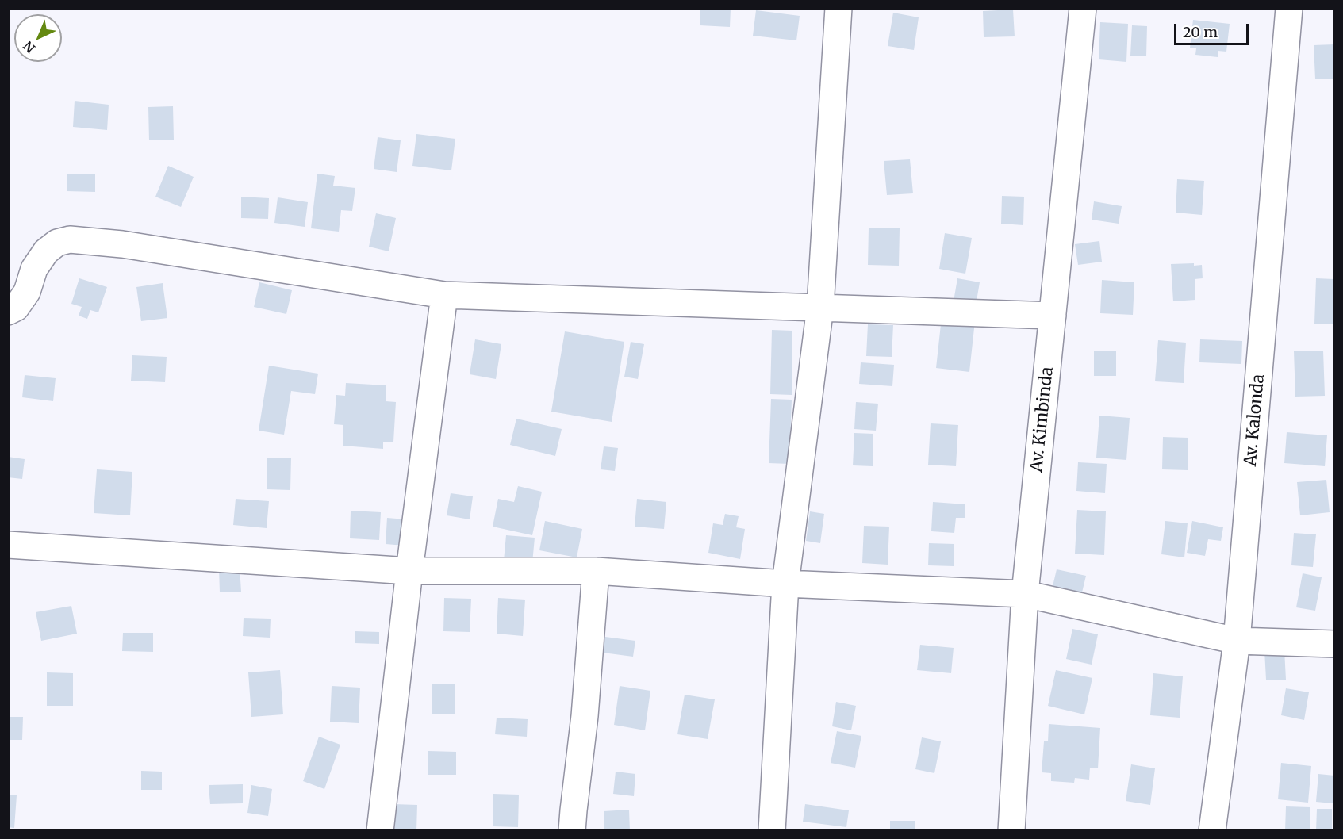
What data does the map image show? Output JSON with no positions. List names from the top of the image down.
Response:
{
  "streets": {
    "street": ["Av. Kimbinda", "Av. Kalonda"]
  },
  "scale_bar": "20 m",
  "north": "bottom left"
}
